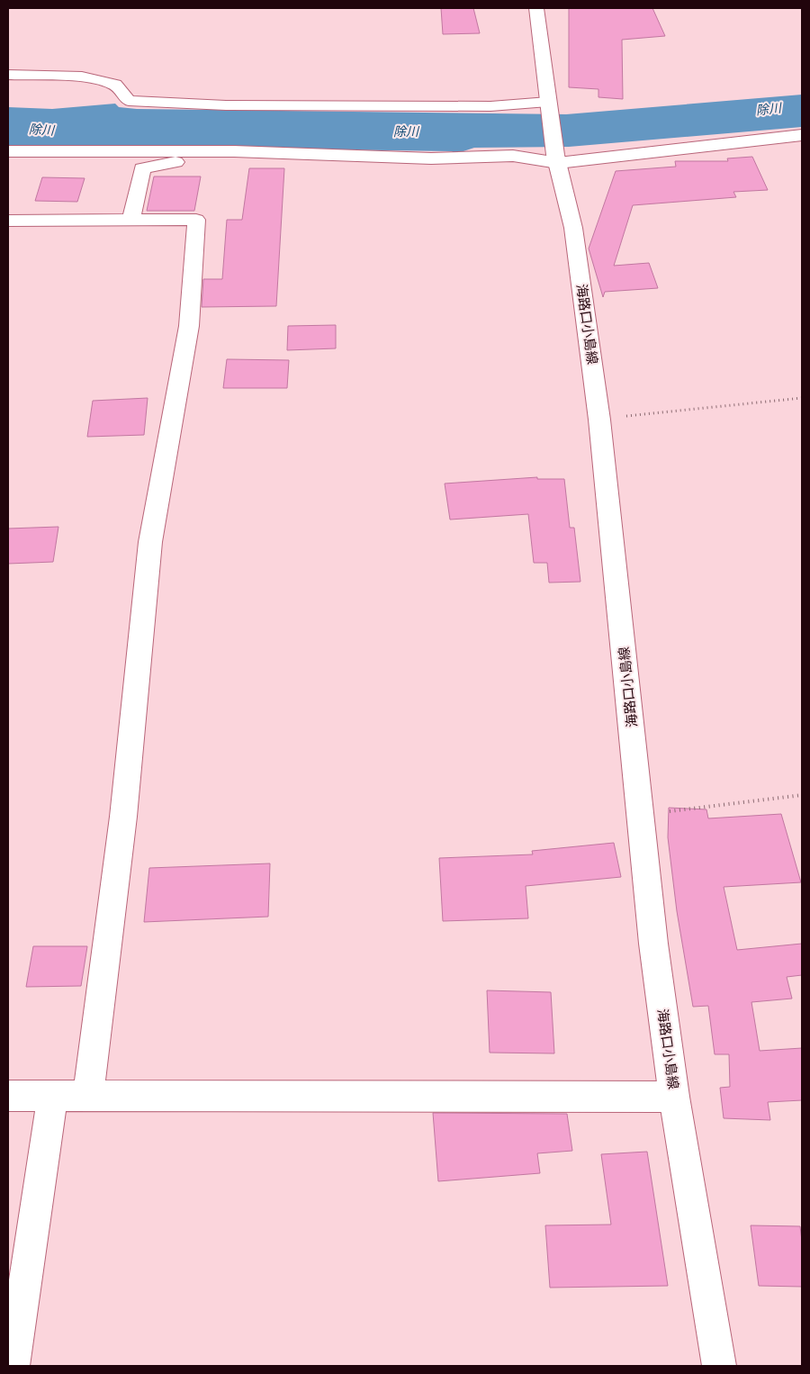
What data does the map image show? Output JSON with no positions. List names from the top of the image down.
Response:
{
  "streets": {
    "street": ["海路口小島線"]
  },
  "water": ["除川"]
}
